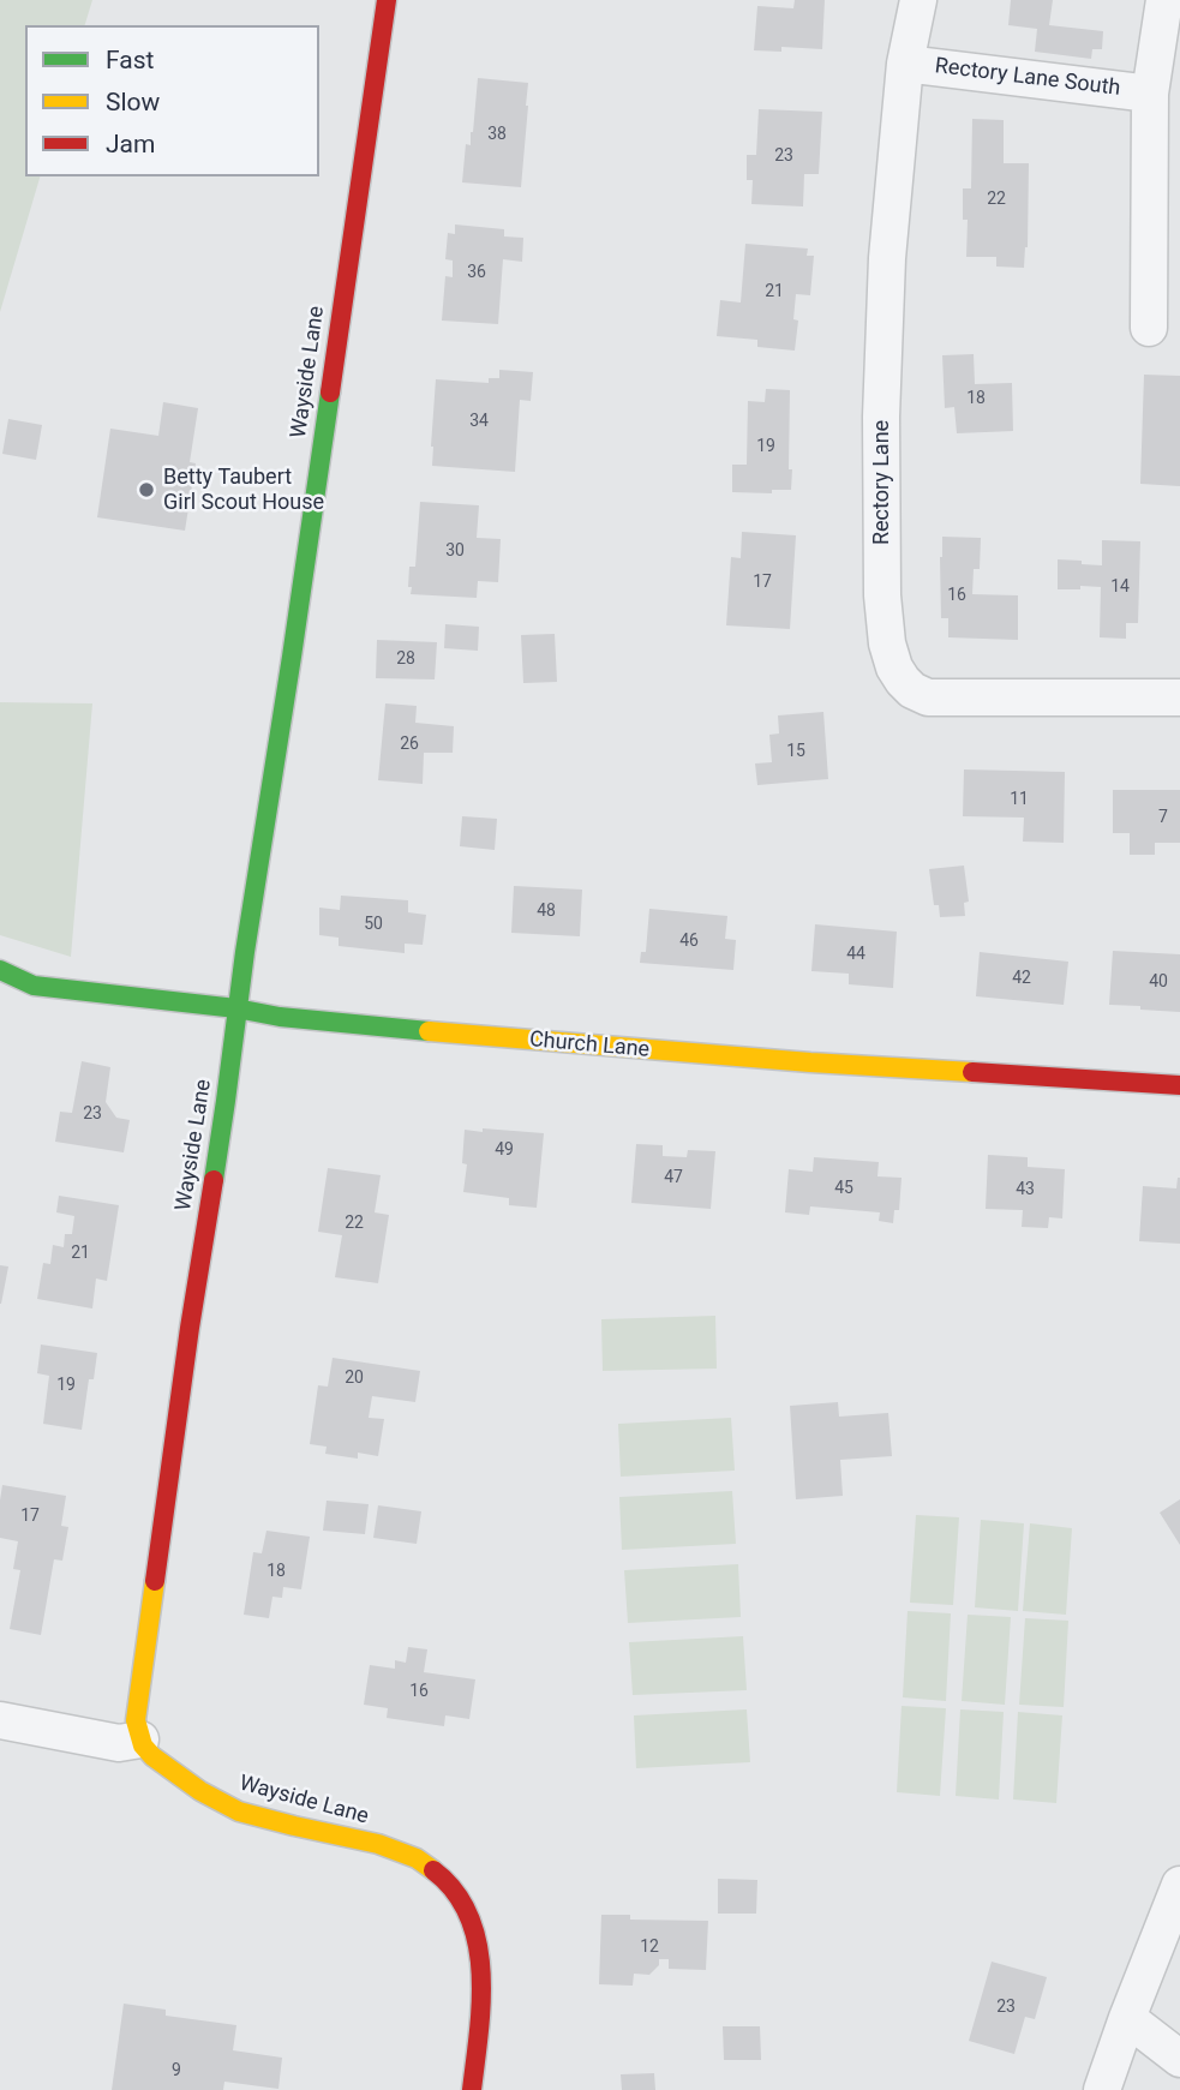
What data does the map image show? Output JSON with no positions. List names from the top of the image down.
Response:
{
  "streets": {
    "street": [
      "Rectory Lane South",
      "Wayside Lane",
      "Rectory Lane",
      "Church Lane"
    ]
  },
  "crossings": [
    ["Rectory Lane South", "Rectory Lane"],
    ["Wayside Lane", "Church Lane"]
  ],
  "places": ["Betty Taubert Girl Scout House"],
  "house_numbers": [
    "38",
    "23",
    "22",
    "36",
    "21",
    "18",
    "34",
    "19",
    "30",
    "17",
    "14",
    "16",
    "28",
    "26",
    "15",
    "11",
    "7",
    "48",
    "50",
    "46",
    "44",
    "42",
    "40",
    "23",
    "49",
    "47",
    "45",
    "43",
    "22",
    "21",
    "20",
    "19",
    "17",
    "18",
    "16",
    "12",
    "23",
    "9"
  ],
  "legend": ["Fast", "Slow", "Jam"]
}
